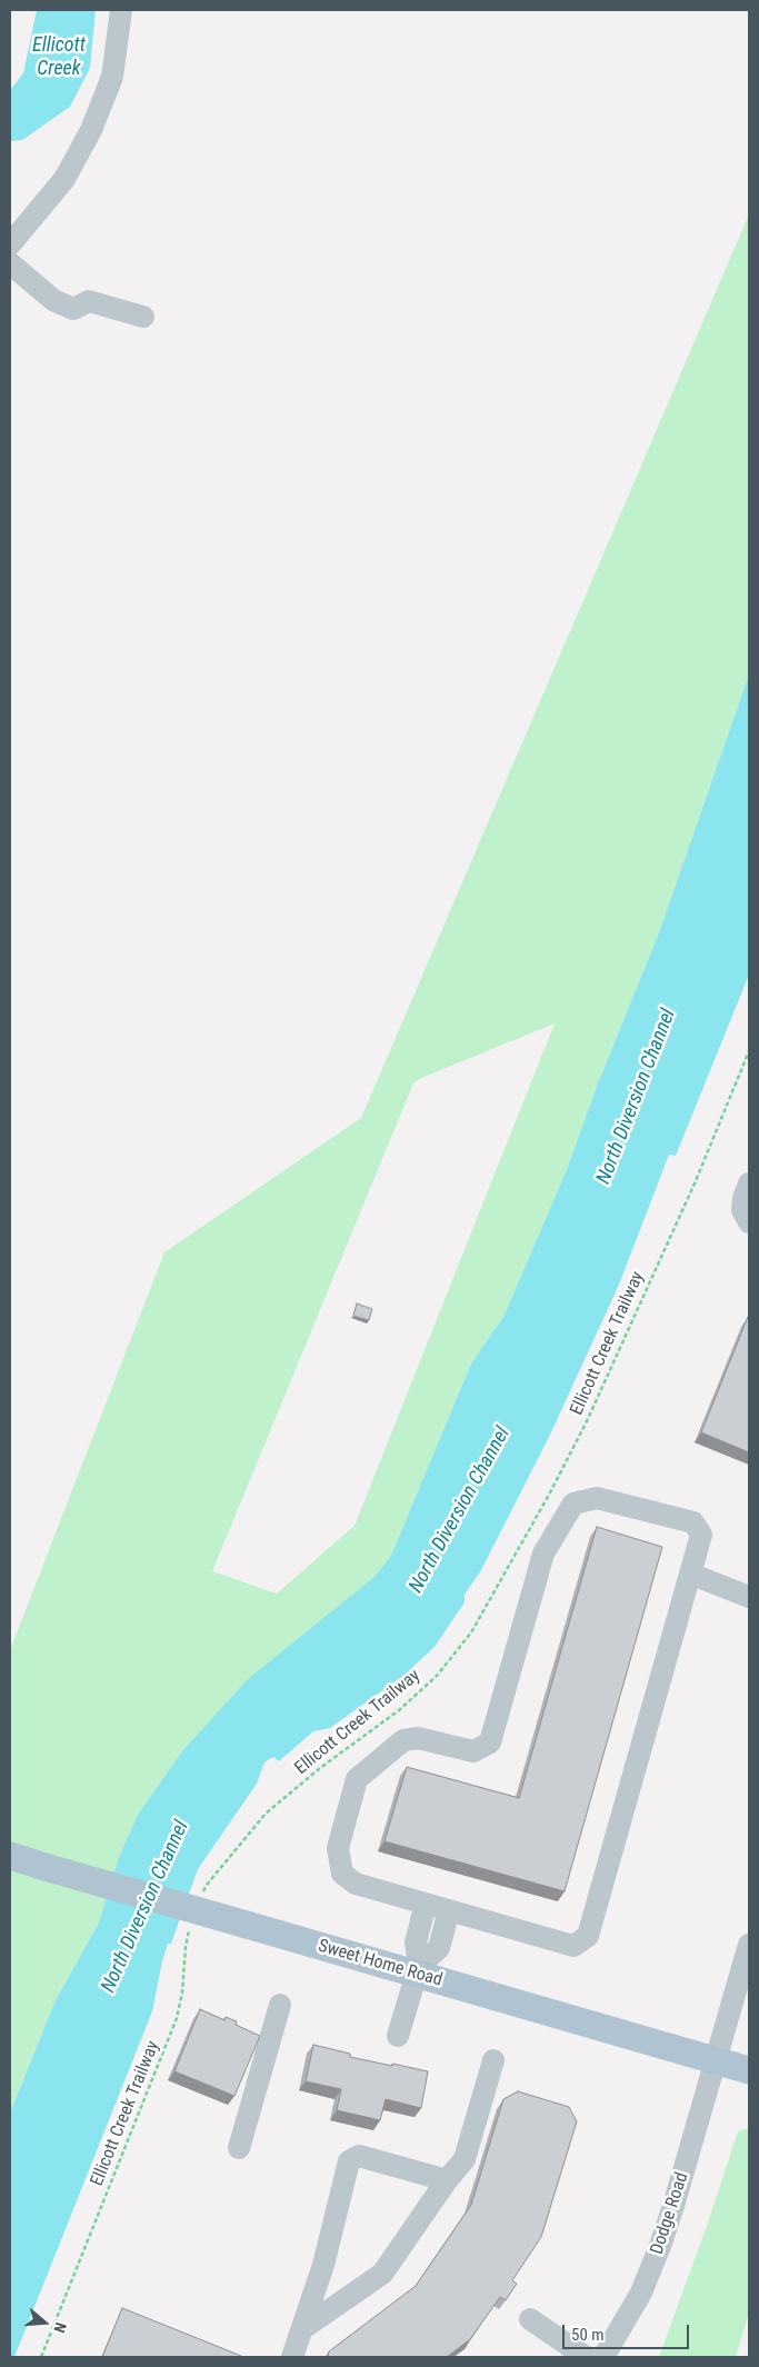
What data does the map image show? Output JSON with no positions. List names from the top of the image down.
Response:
{
  "streets": {
    "main road": ["Sweet Home Road"],
    "street": ["Dodge Road"],
    "path": ["Ellicott Creek Trailway"]
  },
  "crossings": [
    ["Sweet Home Road", "Dodge Road"]
  ],
  "water": ["Ellicott Creek", "North Diversion Channel"],
  "scale_bar": "50 m",
  "north": "right"
}
